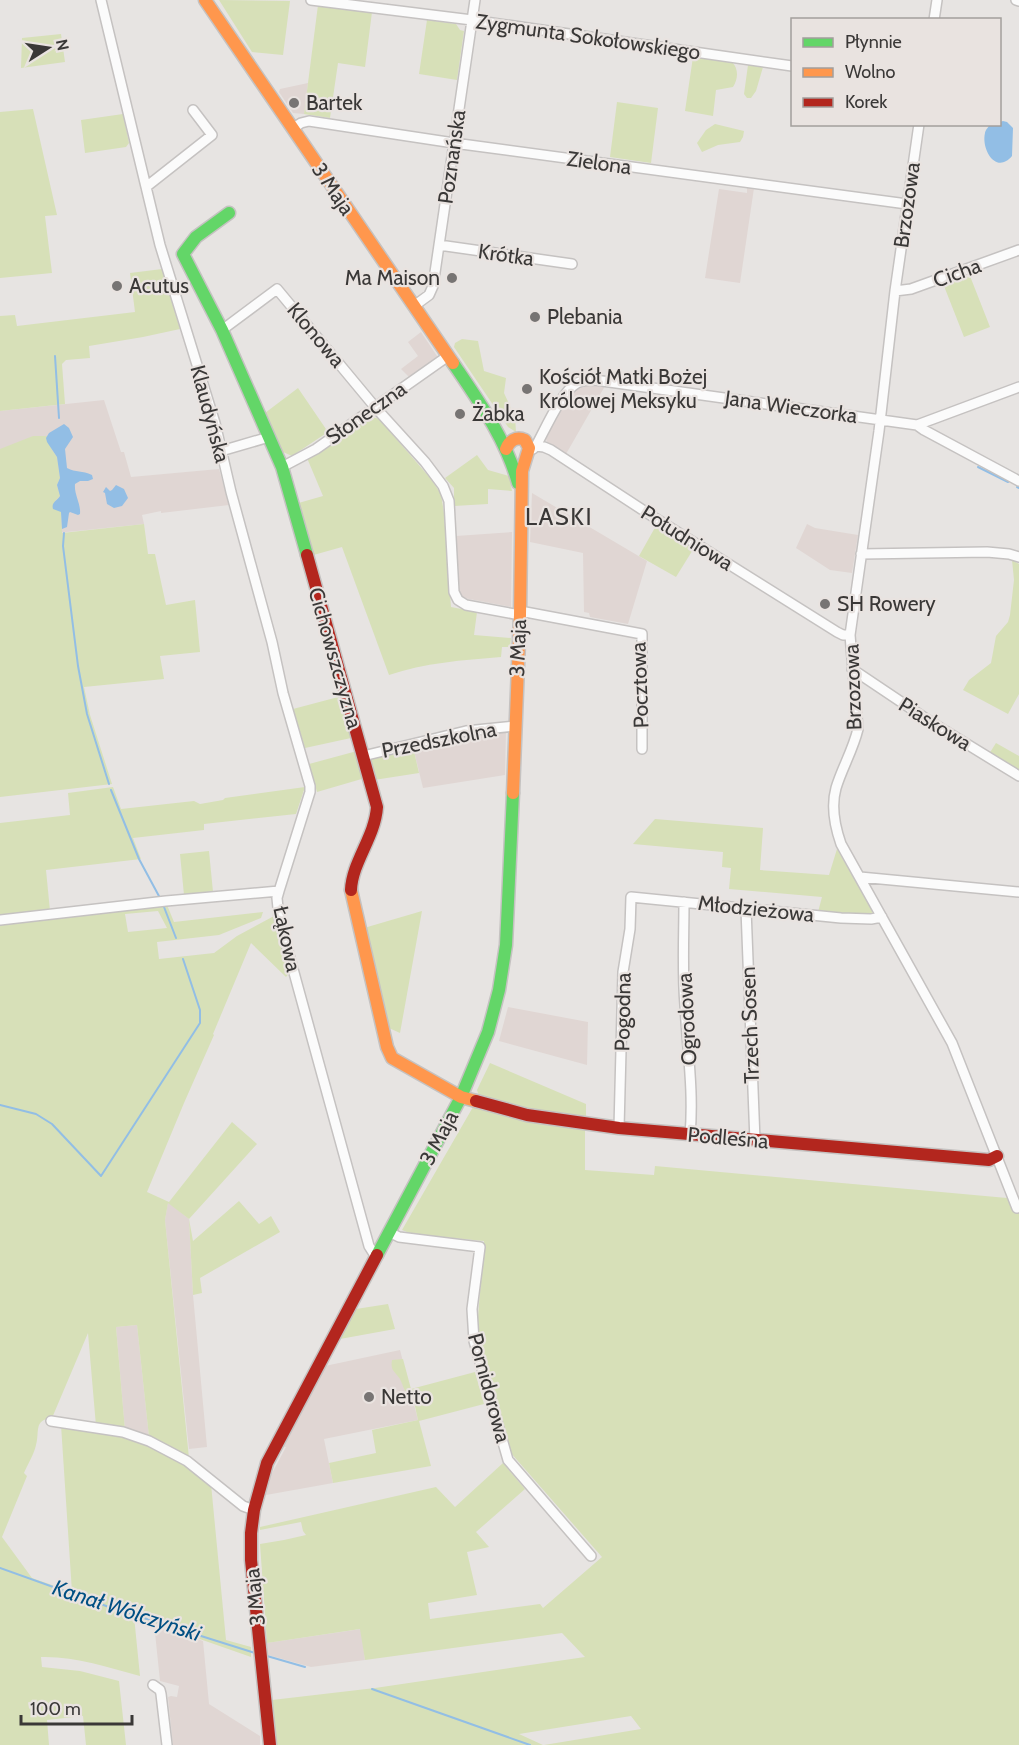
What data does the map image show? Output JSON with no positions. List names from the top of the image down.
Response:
{
  "streets": {
    "street": [
      "Zygmunta Sokołowskiego",
      "Poznańska",
      "Zielona",
      "3 Maja",
      "Brzozowa",
      "Krótka",
      "Cicha",
      "Klonowa",
      "Jana Wieczorka",
      "Słoneczna",
      "Klaudyńska",
      "Południowa",
      "Cichowszczyzna",
      "Pocztowa",
      "Piaskowa",
      "Przedszkolna",
      "Młodzieżowa",
      "Łąkowa",
      "Pogodna",
      "Ogrodowa",
      "Trzech Sosen",
      "Podleśna",
      "Pomidorowa"
    ]
  },
  "crossings": [
    ["Zygmunta Sokołowskiego", "Poznańska"],
    ["Poznańska", "Zielona"],
    ["Poznańska", "3 Maja"],
    ["Poznańska", "Krótka"],
    ["Zielona", "3 Maja"],
    ["Zielona", "Brzozowa"],
    ["3 Maja", "Słoneczna"],
    ["3 Maja", "Cichowszczyzna"],
    ["3 Maja", "Pocztowa"],
    ["3 Maja", "Przedszkolna"],
    ["3 Maja", "Łąkowa"],
    ["3 Maja", "Podleśna"],
    ["3 Maja", "Pomidorowa"],
    ["Brzozowa", "Cicha"],
    ["Brzozowa", "Jana Wieczorka"],
    ["Brzozowa", "Południowa"],
    ["Brzozowa", "Piaskowa"],
    ["Brzozowa", "Młodzieżowa"],
    ["Brzozowa", "Podleśna"],
    ["Klonowa", "Słoneczna"],
    ["Klonowa", "Cichowszczyzna"],
    ["Jana Wieczorka", "Południowa"],
    ["Słoneczna", "Cichowszczyzna"],
    ["Klaudyńska", "Łąkowa"],
    ["Cichowszczyzna", "Przedszkolna"],
    ["Cichowszczyzna", "Podleśna"],
    ["Młodzieżowa", "Pogodna"],
    ["Młodzieżowa", "Ogrodowa"],
    ["Młodzieżowa", "Trzech Sosen"],
    ["Pogodna", "Podleśna"],
    ["Ogrodowa", "Podleśna"],
    ["Trzech Sosen", "Podleśna"]
  ],
  "districts": ["LASKI"],
  "water": ["Kanał Wólczyński"],
  "places": [
    "Bartek",
    "Ma Maison",
    "Acutus",
    "Plebania",
    "Kościół Matki Bożej Królowej Meksyku",
    "Żabka",
    "SH Rowery",
    "Netto"
  ],
  "legend": ["Płynnie", "Wolno", "Korek"],
  "scale_bar": "100 m",
  "north": "right"
}
